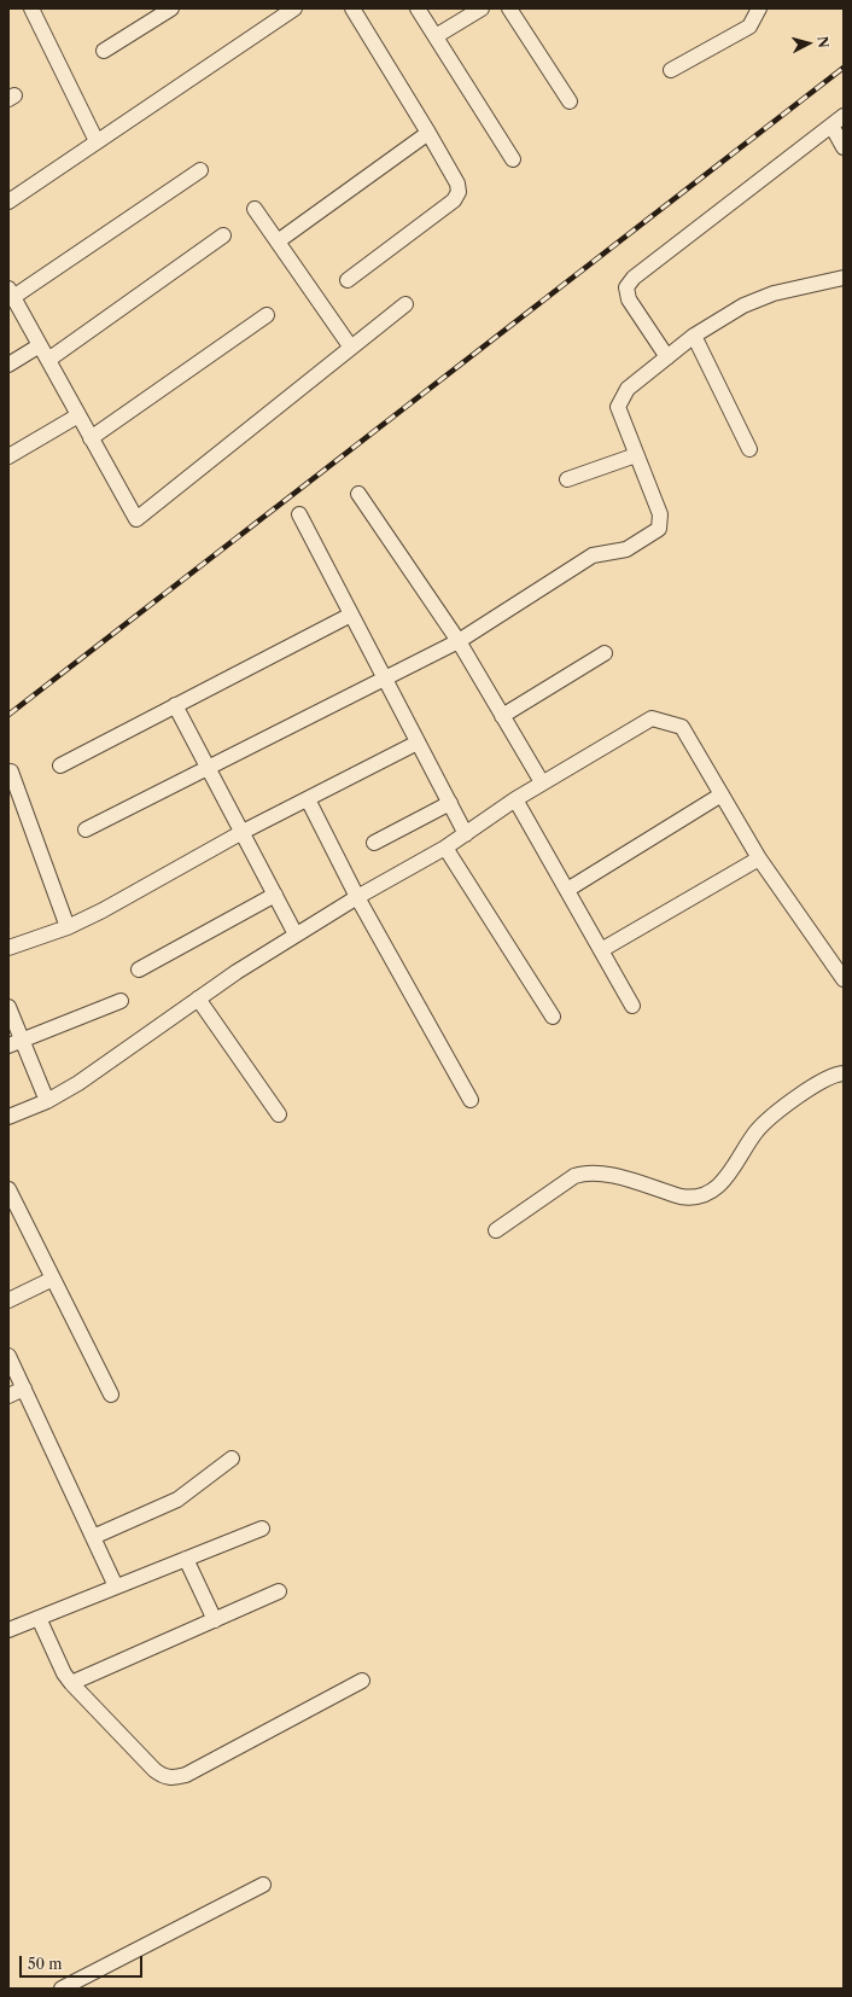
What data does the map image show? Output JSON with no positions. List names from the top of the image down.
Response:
{
  "scale_bar": "50 m",
  "north": "right"
}
